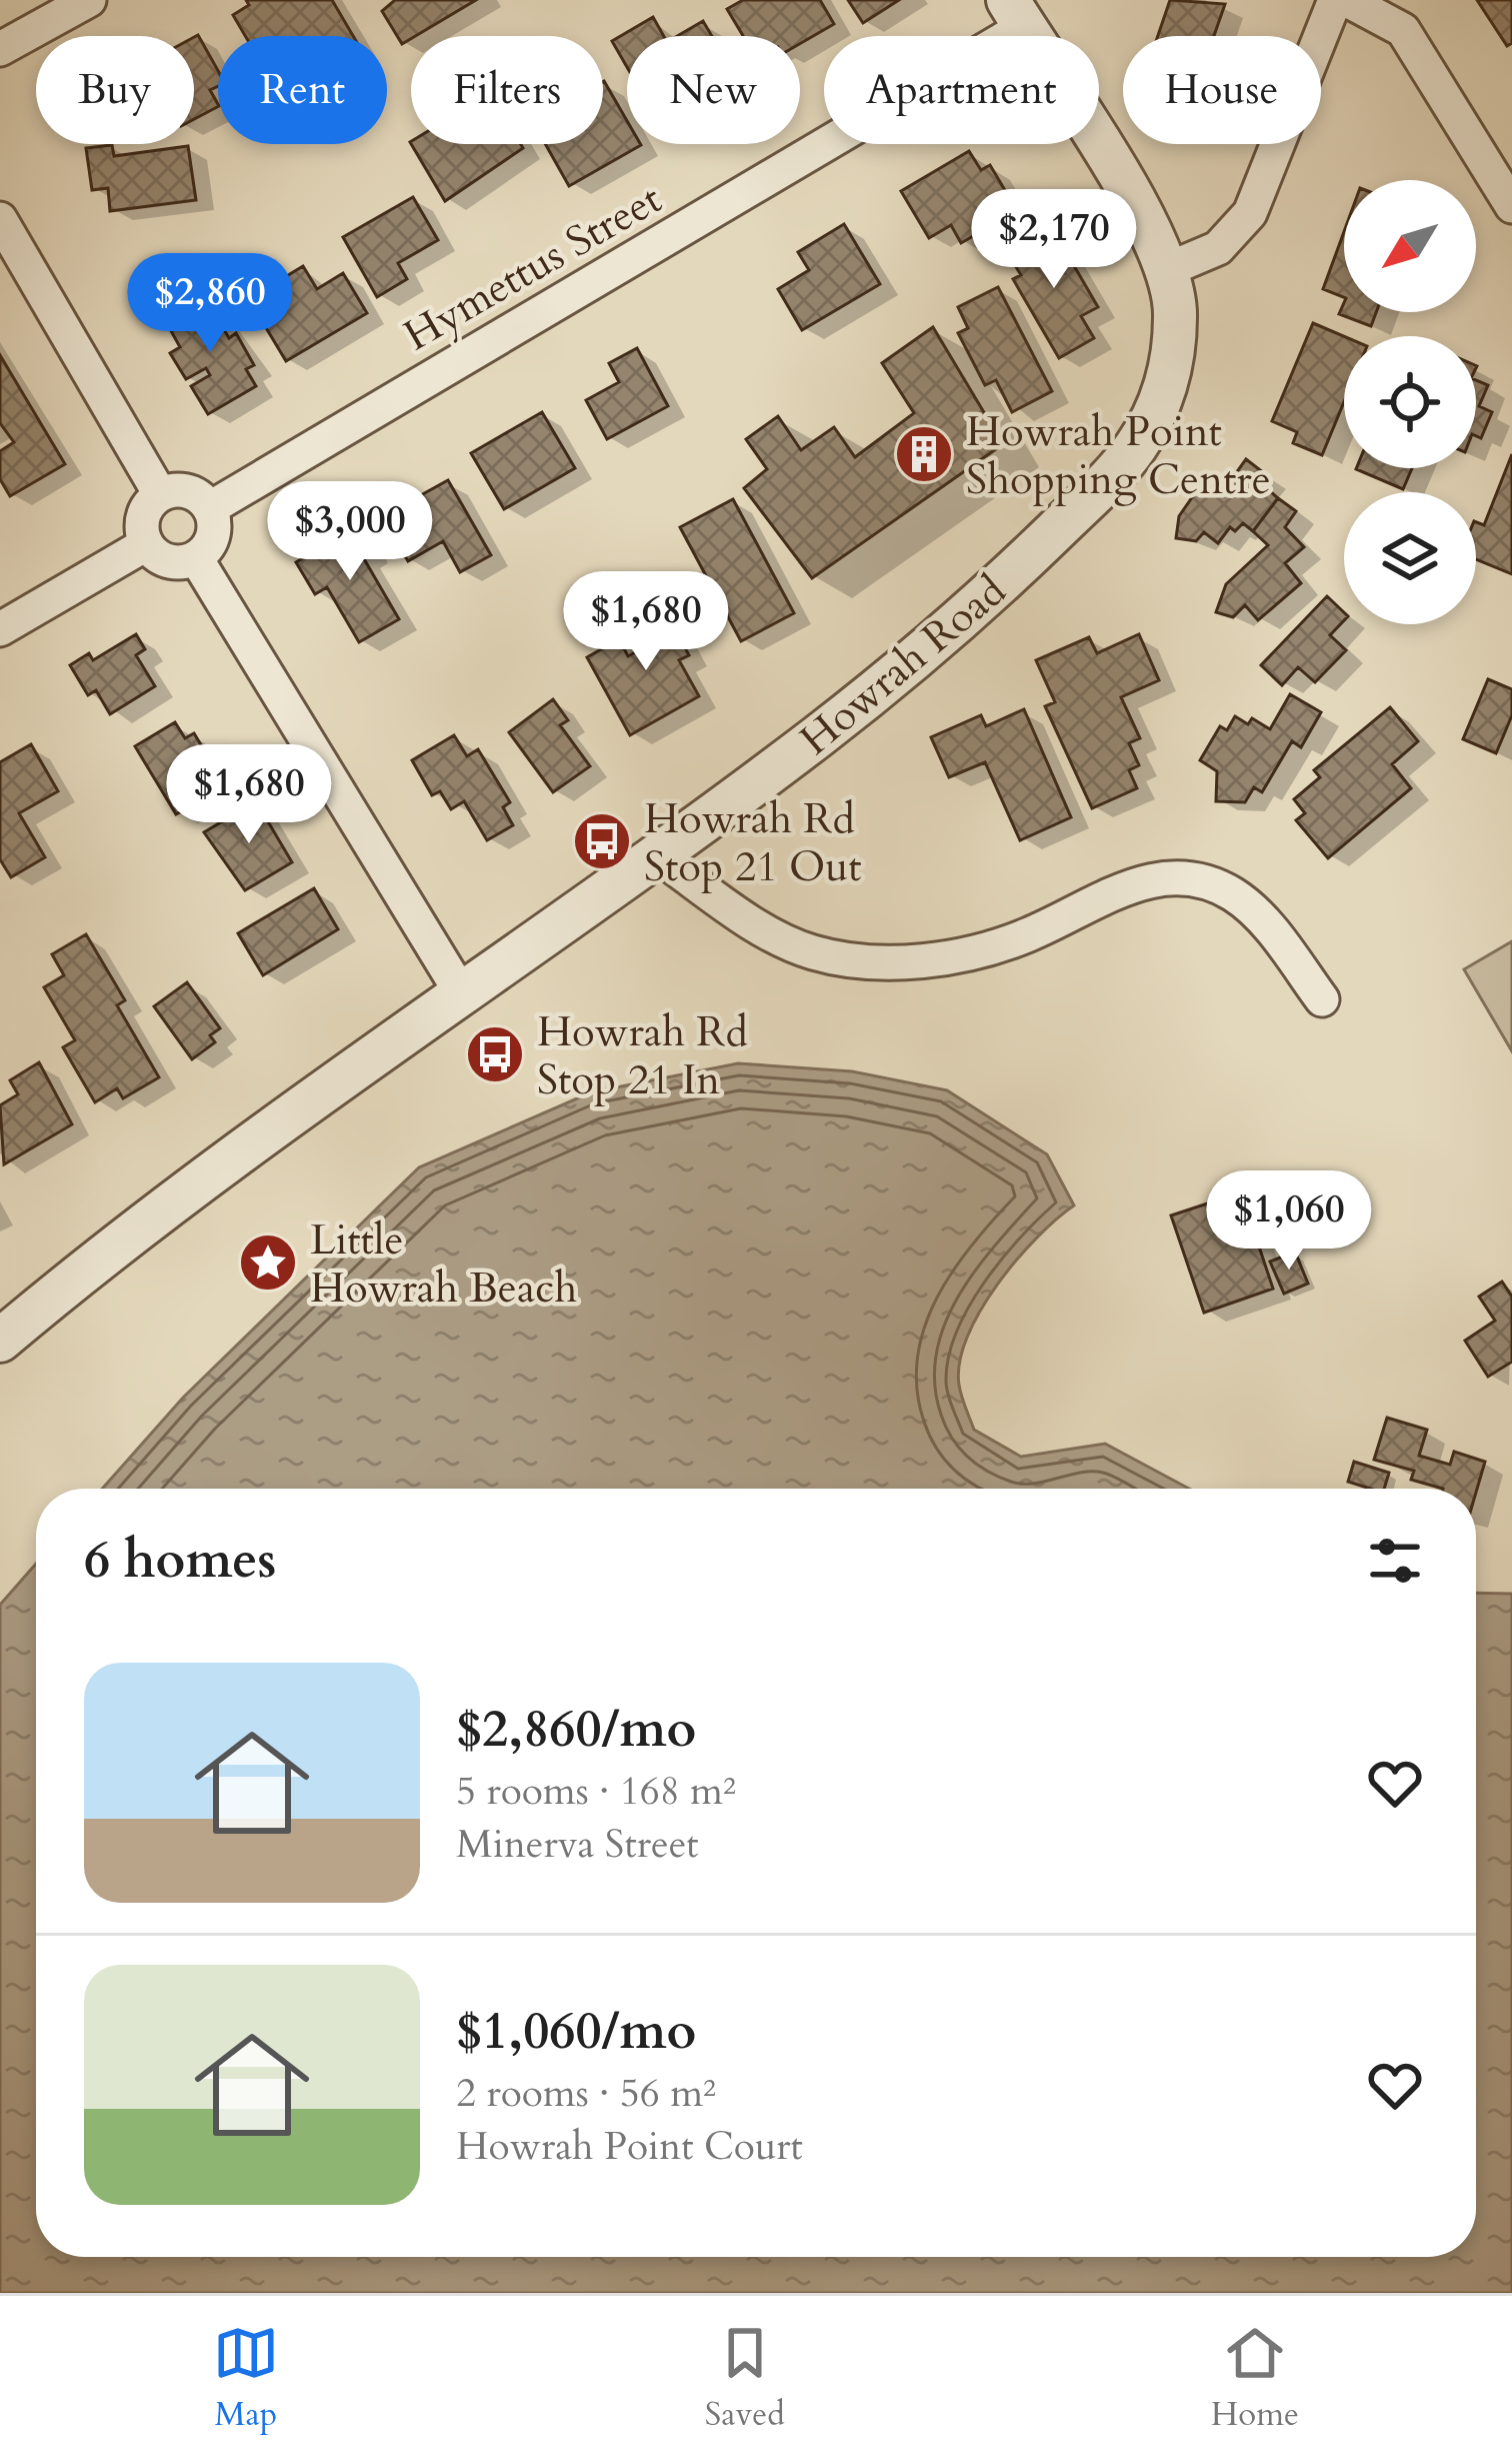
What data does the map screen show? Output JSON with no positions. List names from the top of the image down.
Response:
{
  "streets": {
    "street": ["Hymettus Street", "Howrah Road"]
  },
  "crossings": [
    ["Hymettus Street", "Howrah Road"]
  ],
  "places": {
    "building": ["Howrah Point Shopping Centre"],
    "bus stop": ["Howrah Rd Stop 21 Out", "Howrah Rd Stop 21 In"],
    "place": ["Little Howrah Beach"]
  },
  "north": "bottom left",
  "page": {
    "chip": [
      "Buy",
      "Rent",
      "Filters",
      "New",
      "Apartment",
      "House"
    ],
    "price": [
      "$2,170",
      "$2,860",
      "$3,000",
      "$1,680",
      "$1,680",
      "$1,060"
    ],
    "heading": "6 homes",
    "list": [
      {
        "name": "$2,860/mo",
        "note": "5 rooms · 168 m² · Minerva Street"
      },
      {
        "name": "$1,060/mo",
        "note": "2 rooms · 56 m² · Howrah Point Court"
      }
    ],
    "tabs": ["Map", "Saved", "Home"]
  }
}
